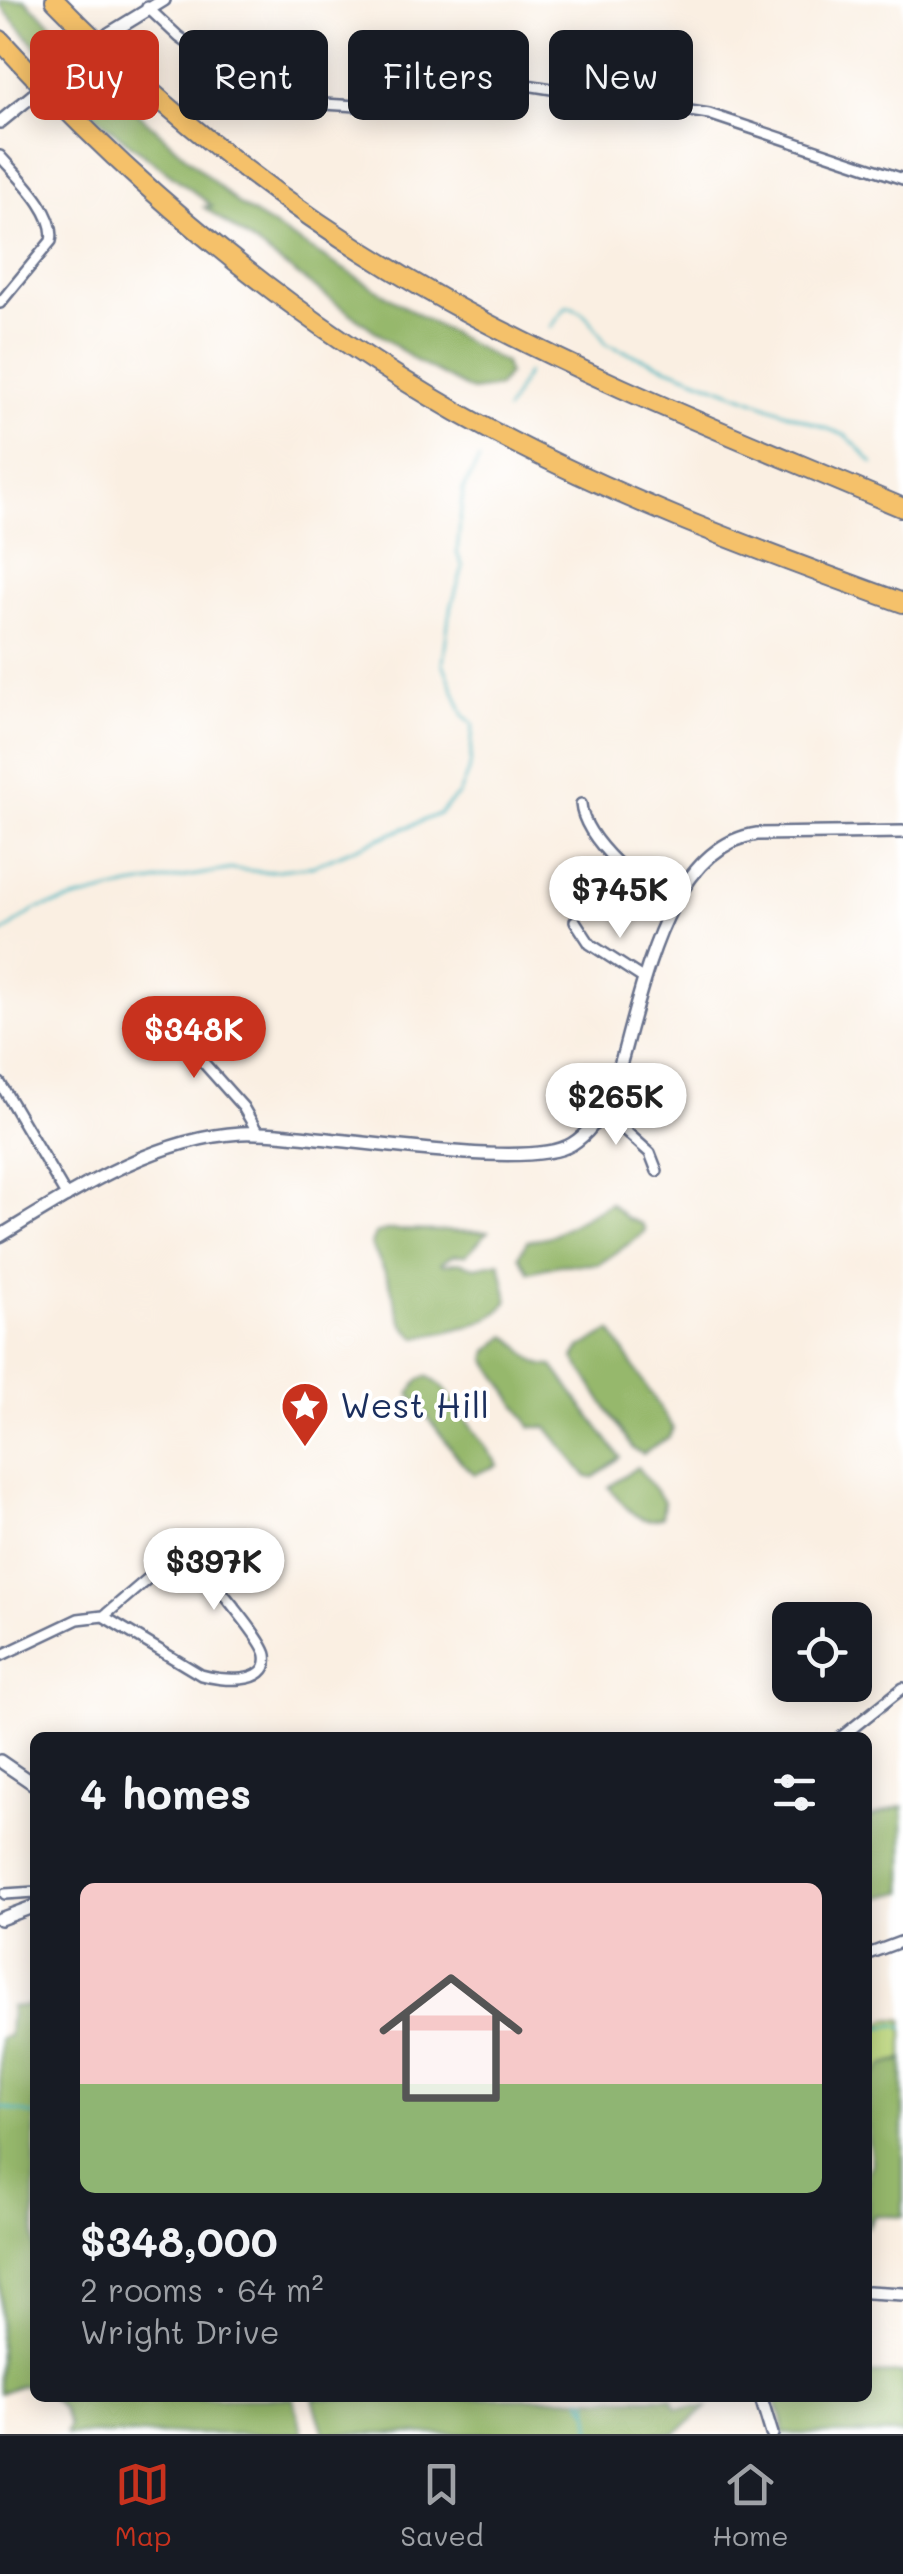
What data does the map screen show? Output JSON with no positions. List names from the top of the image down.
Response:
{
  "places": {
    "place": ["West Hill"]
  },
  "page": {
    "chip": [
      "Buy",
      "Rent",
      "Filters",
      "New"
    ],
    "price": [
      "$745K",
      "$348K",
      "$265K",
      "$397K"
    ],
    "heading": "4 homes",
    "list": [
      {
        "name": "$348,000",
        "note": "2 rooms · 64 m² · Wright Drive"
      }
    ],
    "tabs": ["Map", "Saved", "Home"]
  }
}
